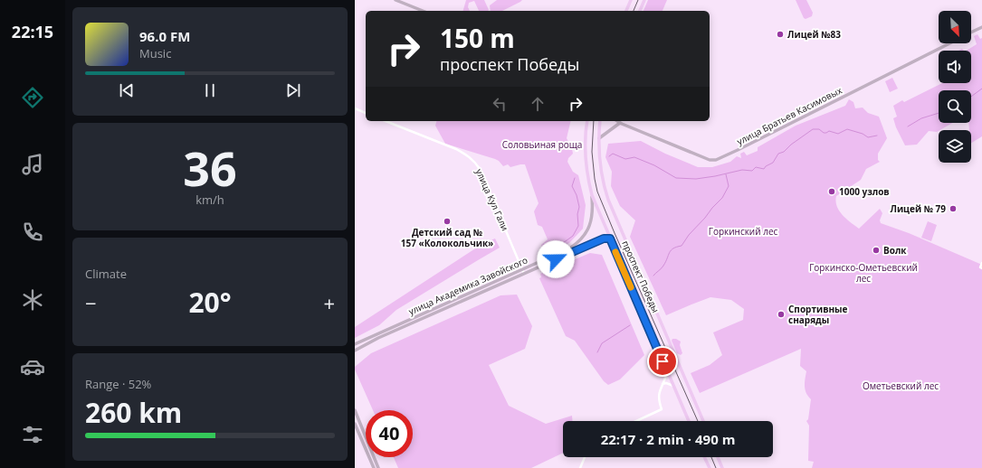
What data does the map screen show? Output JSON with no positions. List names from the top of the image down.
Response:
{
  "streets": {
    "main road": ["проспект Победы"],
    "street": ["улица Братьев Касимовых", "улица Кул Гали", "улица Академика Завойского"]
  },
  "crossings": [
    ["улица Кул Гали", "улица Академика Завойского"],
    ["проспект Победы", "улица Академика Завойского"]
  ],
  "parks": [
    "Соловьиная роща",
    "Горкинский лес",
    "Горкинско-Ометьевский лес",
    "Ометьевский лес"
  ],
  "places": [
    "Лицей №83",
    "1000 узлов",
    "Лицей № 79",
    "Детский сад № 157 «Колокольчик»",
    "Волк",
    "Спортивные снаряды"
  ],
  "north": "bottom right",
  "page": {
    "tabs": "22:15",
    "turn": ["150 m", "проспект Победы"],
    "song": ["96.0 FM", "Music"],
    "tile": [
      ["36", "km/h"],
      "Climate",
      ["Range · 52%", "260 km"]
    ],
    "heat": ["−", "20°", "+"],
    "limit": "40",
    "trip": "22:17 · 2 min · 490 m"
  }
}
